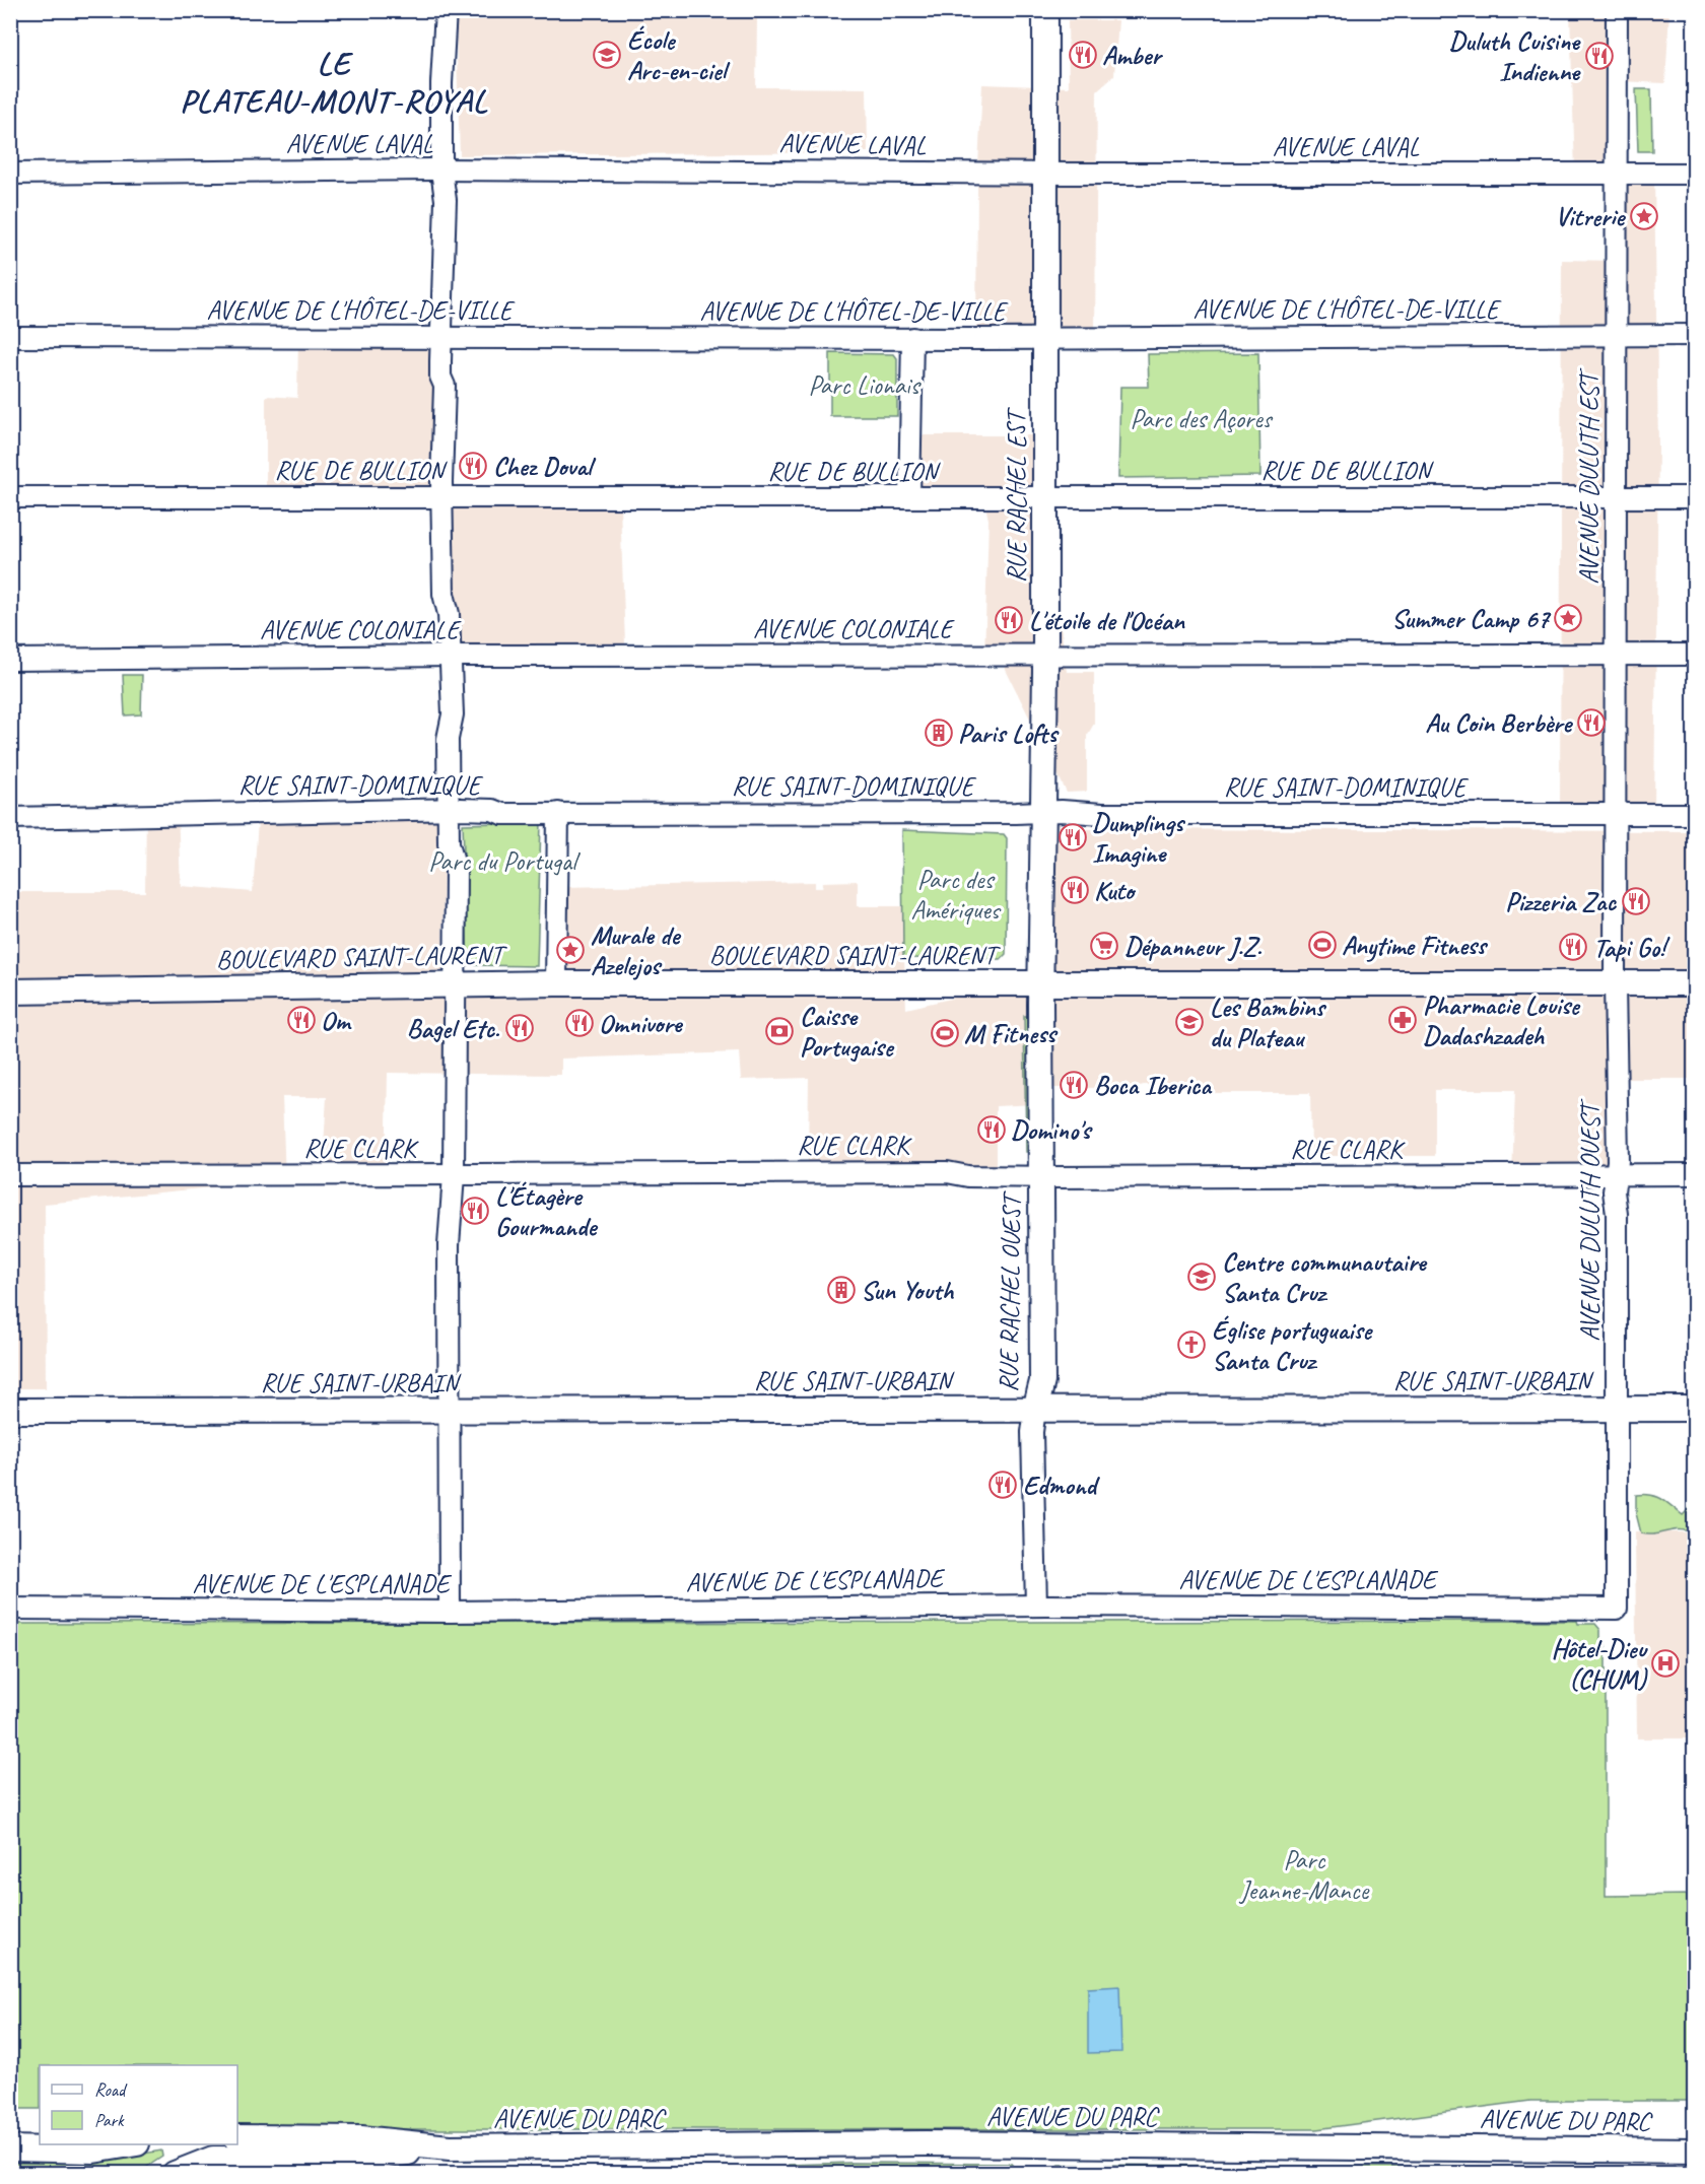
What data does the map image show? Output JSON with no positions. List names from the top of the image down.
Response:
{
  "streets": {
    "main road": [
      "RUE RACHEL EST",
      "BOULEVARD SAINT-LAURENT",
      "RUE RACHEL OUEST",
      "RUE SAINT-URBAIN",
      "AVENUE DU PARC"
    ],
    "street": [
      "AVENUE LAVAL",
      "AVENUE DE L'HÔTEL-DE-VILLE",
      "RUE DE BULLION",
      "AVENUE DULUTH EST",
      "AVENUE COLONIALE",
      "RUE SAINT-DOMINIQUE",
      "RUE CLARK",
      "AVENUE DULUTH OUEST",
      "AVENUE DE L'ESPLANADE"
    ]
  },
  "crossings": [
    ["AVENUE LAVAL", "AVENUE DULUTH EST"],
    ["AVENUE LAVAL", "RUE RACHEL EST"],
    ["AVENUE DE L'HÔTEL-DE-VILLE", "AVENUE DULUTH EST"],
    ["AVENUE DE L'HÔTEL-DE-VILLE", "RUE RACHEL EST"],
    ["RUE DE BULLION", "AVENUE DULUTH EST"],
    ["RUE DE BULLION", "RUE RACHEL EST"],
    ["AVENUE DULUTH EST", "AVENUE COLONIALE"],
    ["AVENUE DULUTH EST", "RUE SAINT-DOMINIQUE"],
    ["AVENUE DULUTH EST", "BOULEVARD SAINT-LAURENT"],
    ["AVENUE DULUTH EST", "AVENUE DULUTH OUEST"],
    ["RUE RACHEL EST", "AVENUE COLONIALE"],
    ["RUE RACHEL EST", "RUE SAINT-DOMINIQUE"],
    ["RUE RACHEL EST", "BOULEVARD SAINT-LAURENT"],
    ["RUE RACHEL EST", "RUE RACHEL OUEST"],
    ["BOULEVARD SAINT-LAURENT", "AVENUE DULUTH OUEST"],
    ["BOULEVARD SAINT-LAURENT", "RUE RACHEL OUEST"],
    ["RUE CLARK", "AVENUE DULUTH OUEST"],
    ["RUE CLARK", "RUE RACHEL OUEST"],
    ["AVENUE DULUTH OUEST", "RUE SAINT-URBAIN"],
    ["AVENUE DULUTH OUEST", "AVENUE DE L'ESPLANADE"],
    ["RUE RACHEL OUEST", "RUE SAINT-URBAIN"],
    ["RUE RACHEL OUEST", "AVENUE DE L'ESPLANADE"]
  ],
  "districts": ["LE PLATEAU-MONT-ROYAL"],
  "parks": [
    "Parc Lionais",
    "Parc des Açores",
    "Parc du Portugal",
    "Parc des Amériques",
    "Parc Jeanne-Mance"
  ],
  "places": {
    "school or university": ["École Arc-en-ciel", "Les Bambins du Plateau", "Centre communautaire Santa Cruz"],
    "restaurant": [
      "Amber",
      "Duluth Cuisine Indienne",
      "Chez Doval",
      "L'étoile de l'Océan",
      "Au Coin Berbère",
      "Dumplings Imagine",
      "Kuto",
      "Pizzeria Zac",
      "Tapi Go!",
      "Om",
      "Omnivore",
      "Bagel Etc.",
      "Boca Iberica",
      "Domino's",
      "L'Étagère Gourmande",
      "Edmond"
    ],
    "place": ["Vitrerie", "Summer Camp 67", "Murale de Azelejos"],
    "building": ["Paris Lofts", "Sun Youth"],
    "sports": ["Anytime Fitness", "M Fitness"],
    "supermarket": ["Dépanneur J.Z."],
    "pharmacy": ["Pharmacie Louise Dadashzadeh"],
    "bank": ["Caisse Portugaise"],
    "church": ["Église portuguaise Santa Cruz"],
    "hospital": ["Hôtel-Dieu (CHUM)"]
  },
  "legend": ["Road", "Park"]
}
